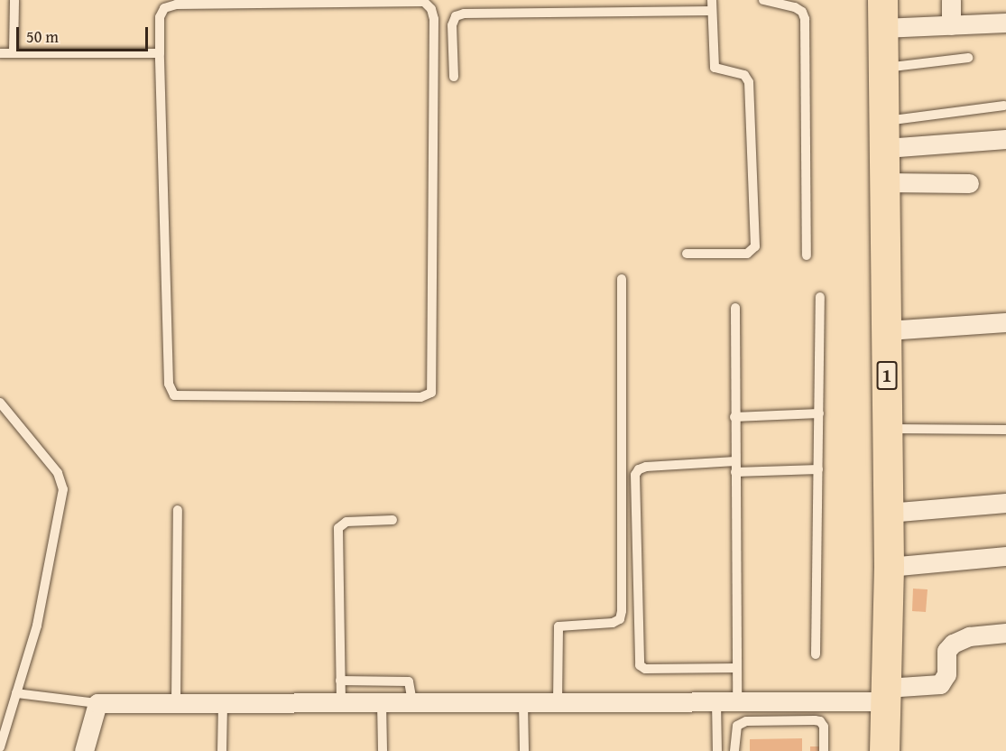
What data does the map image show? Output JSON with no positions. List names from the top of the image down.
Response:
{
  "streets": {
    "main road": ["1"]
  },
  "scale_bar": "50 m"
}
